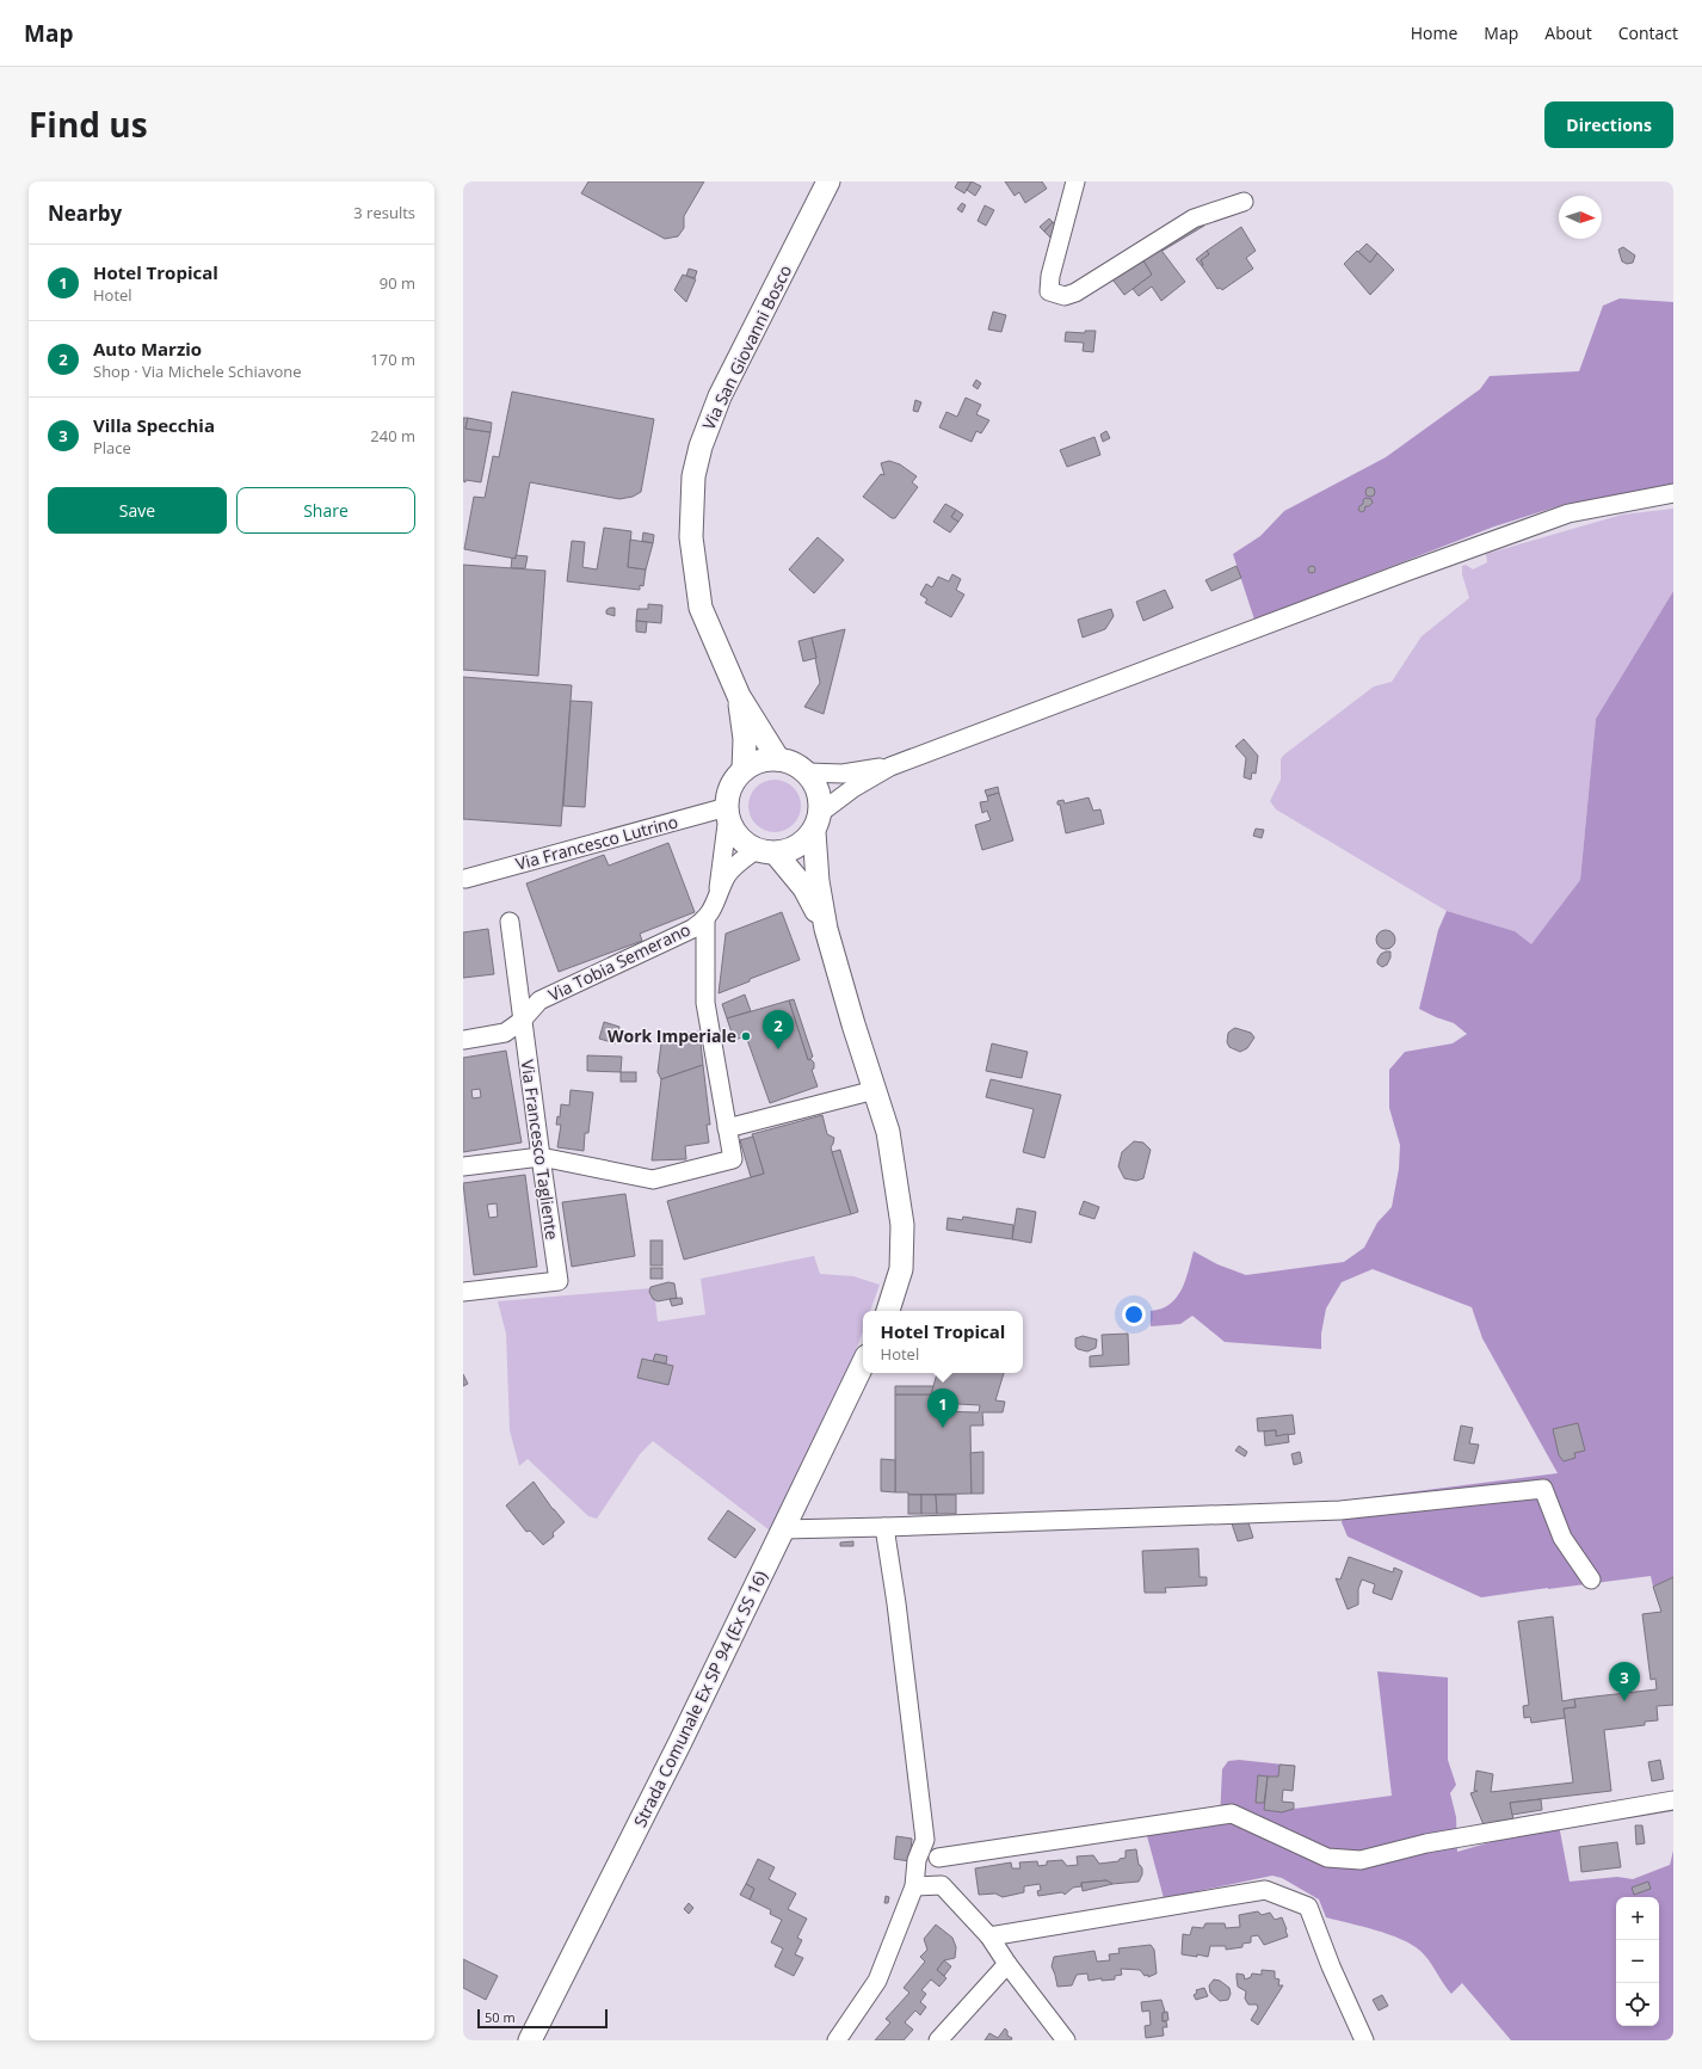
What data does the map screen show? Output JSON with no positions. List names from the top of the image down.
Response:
{
  "streets": {
    "main road": ["Via San Giovanni Bosco", "Strada Comunale Ex SP 94 (Ex SS 16)"],
    "street": ["Via Francesco Lutrino", "Via Tobia Semerano", "Via Francesco Tagliente"]
  },
  "crossings": [
    ["Via San Giovanni Bosco", "Via Francesco Lutrino"],
    ["Via San Giovanni Bosco", "Via Tobia Semerano"],
    ["Via Francesco Lutrino", "Via Tobia Semerano"],
    ["Via Tobia Semerano", "Via Francesco Tagliente"]
  ],
  "places": ["Work Imperiale"],
  "scale_bar": "50 m",
  "north": "right",
  "page": {
    "header": "Map",
    "nav": [
      "Home",
      "Map",
      "About",
      "Contact"
    ],
    "title": "Find us",
    "buttons": [
      "Directions",
      ["Save", "Share"]
    ],
    "heading": ["Nearby", "3 results"],
    "list": [
      {
        "mark": "1",
        "name": "Hotel Tropical",
        "note": "Hotel",
        "value": "90 m"
      },
      {
        "mark": "2",
        "name": "Auto Marzio",
        "note": "Shop · Via Michele Schiavone",
        "value": "170 m"
      },
      {
        "mark": "3",
        "name": "Villa Specchia",
        "note": "Place",
        "value": "240 m"
      }
    ],
    "pins": ["2", "1", "3"],
    "popup": ["Hotel Tropical", "Hotel"],
    "map_buttons": ["+", "−"],
    "scale": "50 m"
  }
}
